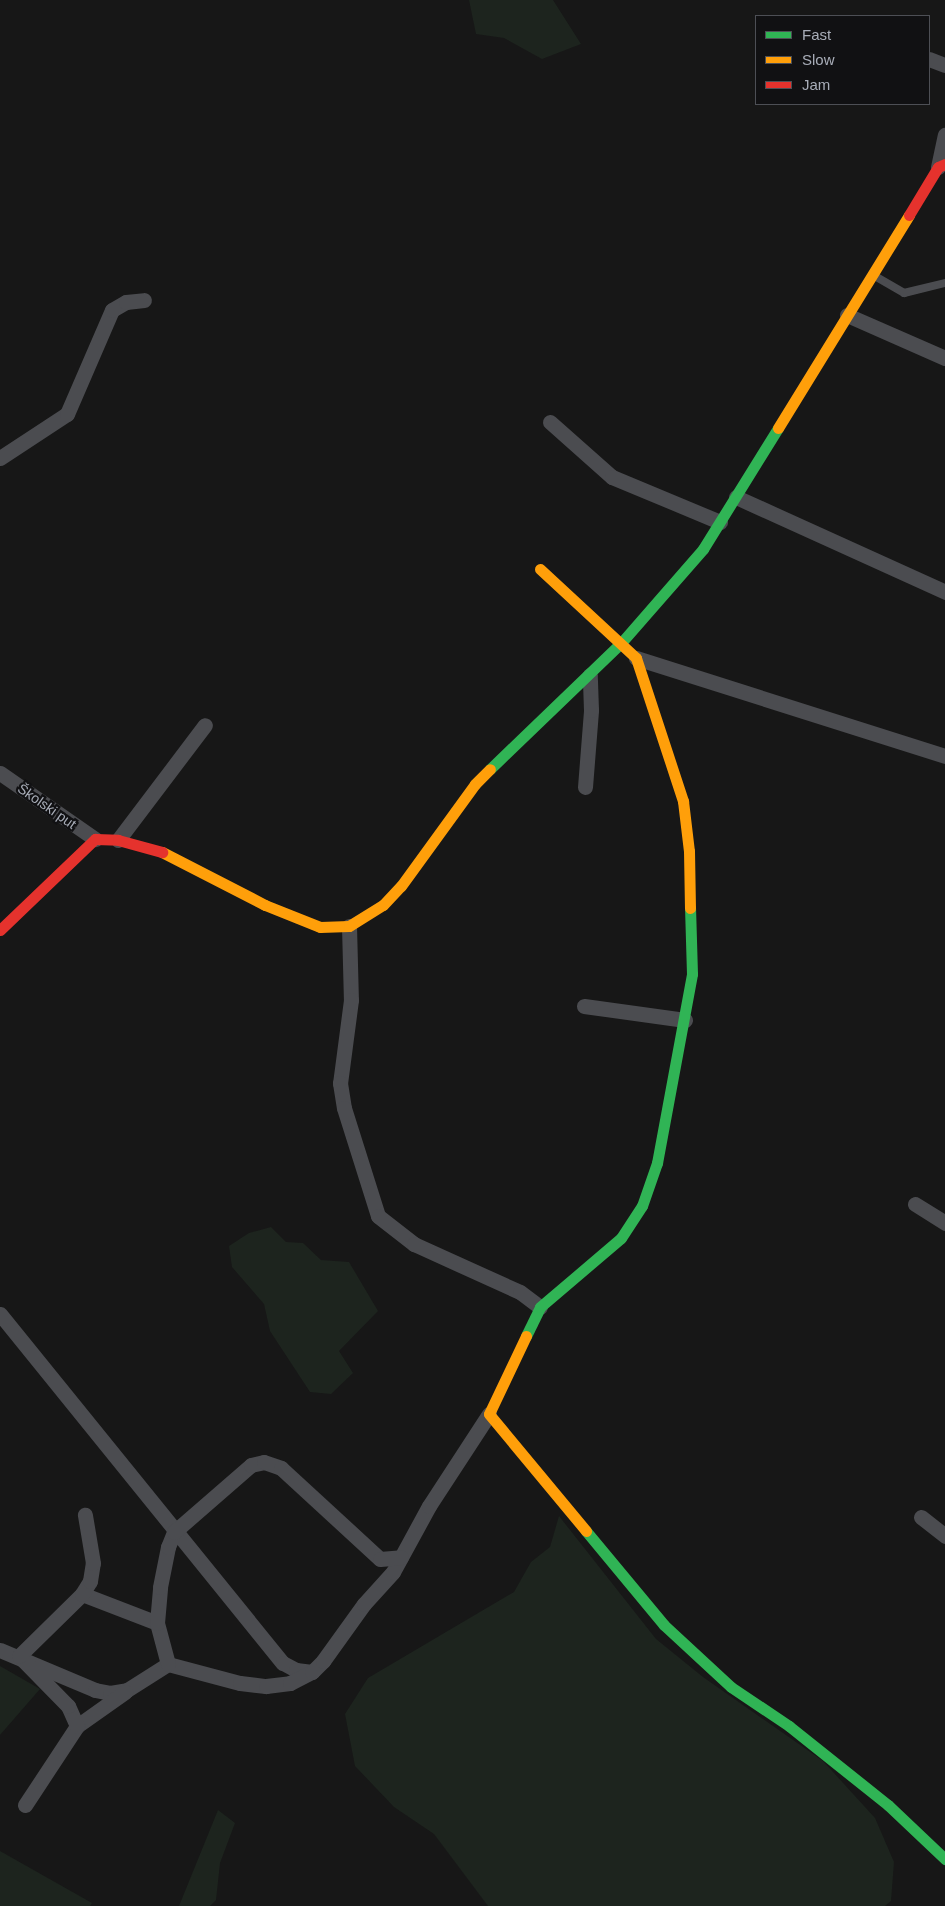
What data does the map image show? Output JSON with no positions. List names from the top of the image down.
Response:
{
  "streets": {
    "street": ["Školski put"]
  },
  "legend": ["Fast", "Slow", "Jam"]
}
